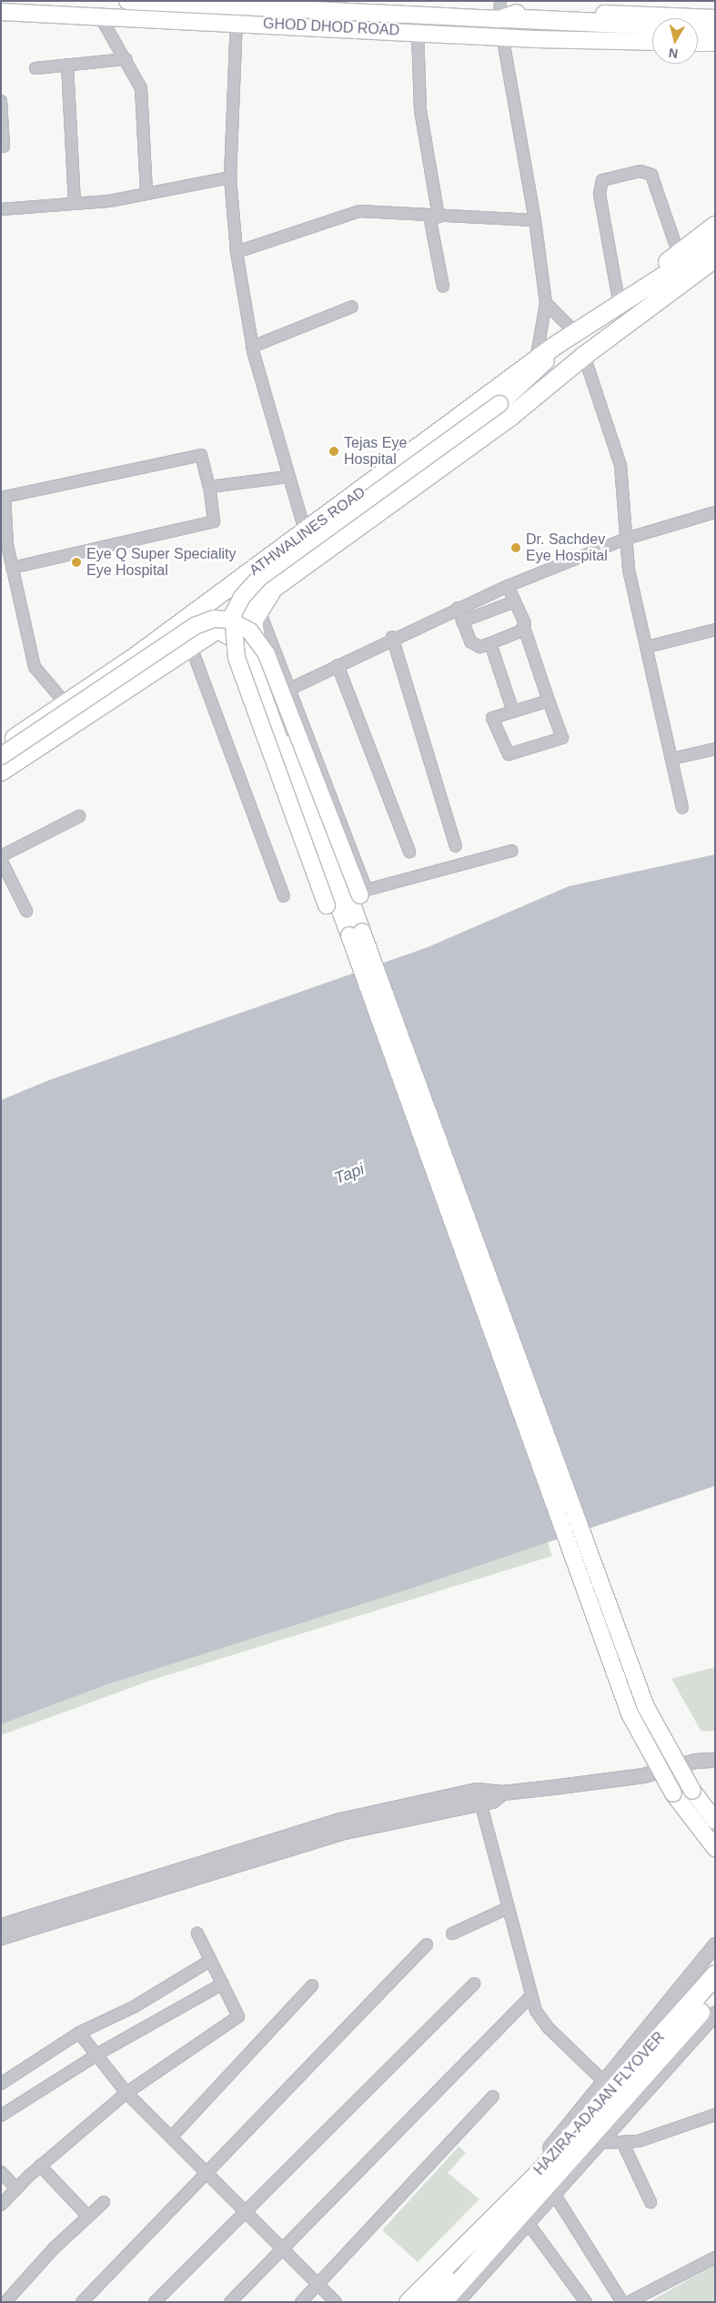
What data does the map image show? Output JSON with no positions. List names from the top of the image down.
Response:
{
  "streets": {
    "highway": ["HAZIRA-ADAJAN FLYOVER"],
    "main road": ["GHOD DHOD ROAD", "ATHWALINES ROAD"]
  },
  "water": ["Tapi"],
  "places": ["Tejas Eye Hospital", "Dr. Sachdev Eye Hospital", "Eye Q Super Speciality Eye Hospital"],
  "north": "bottom"
}
